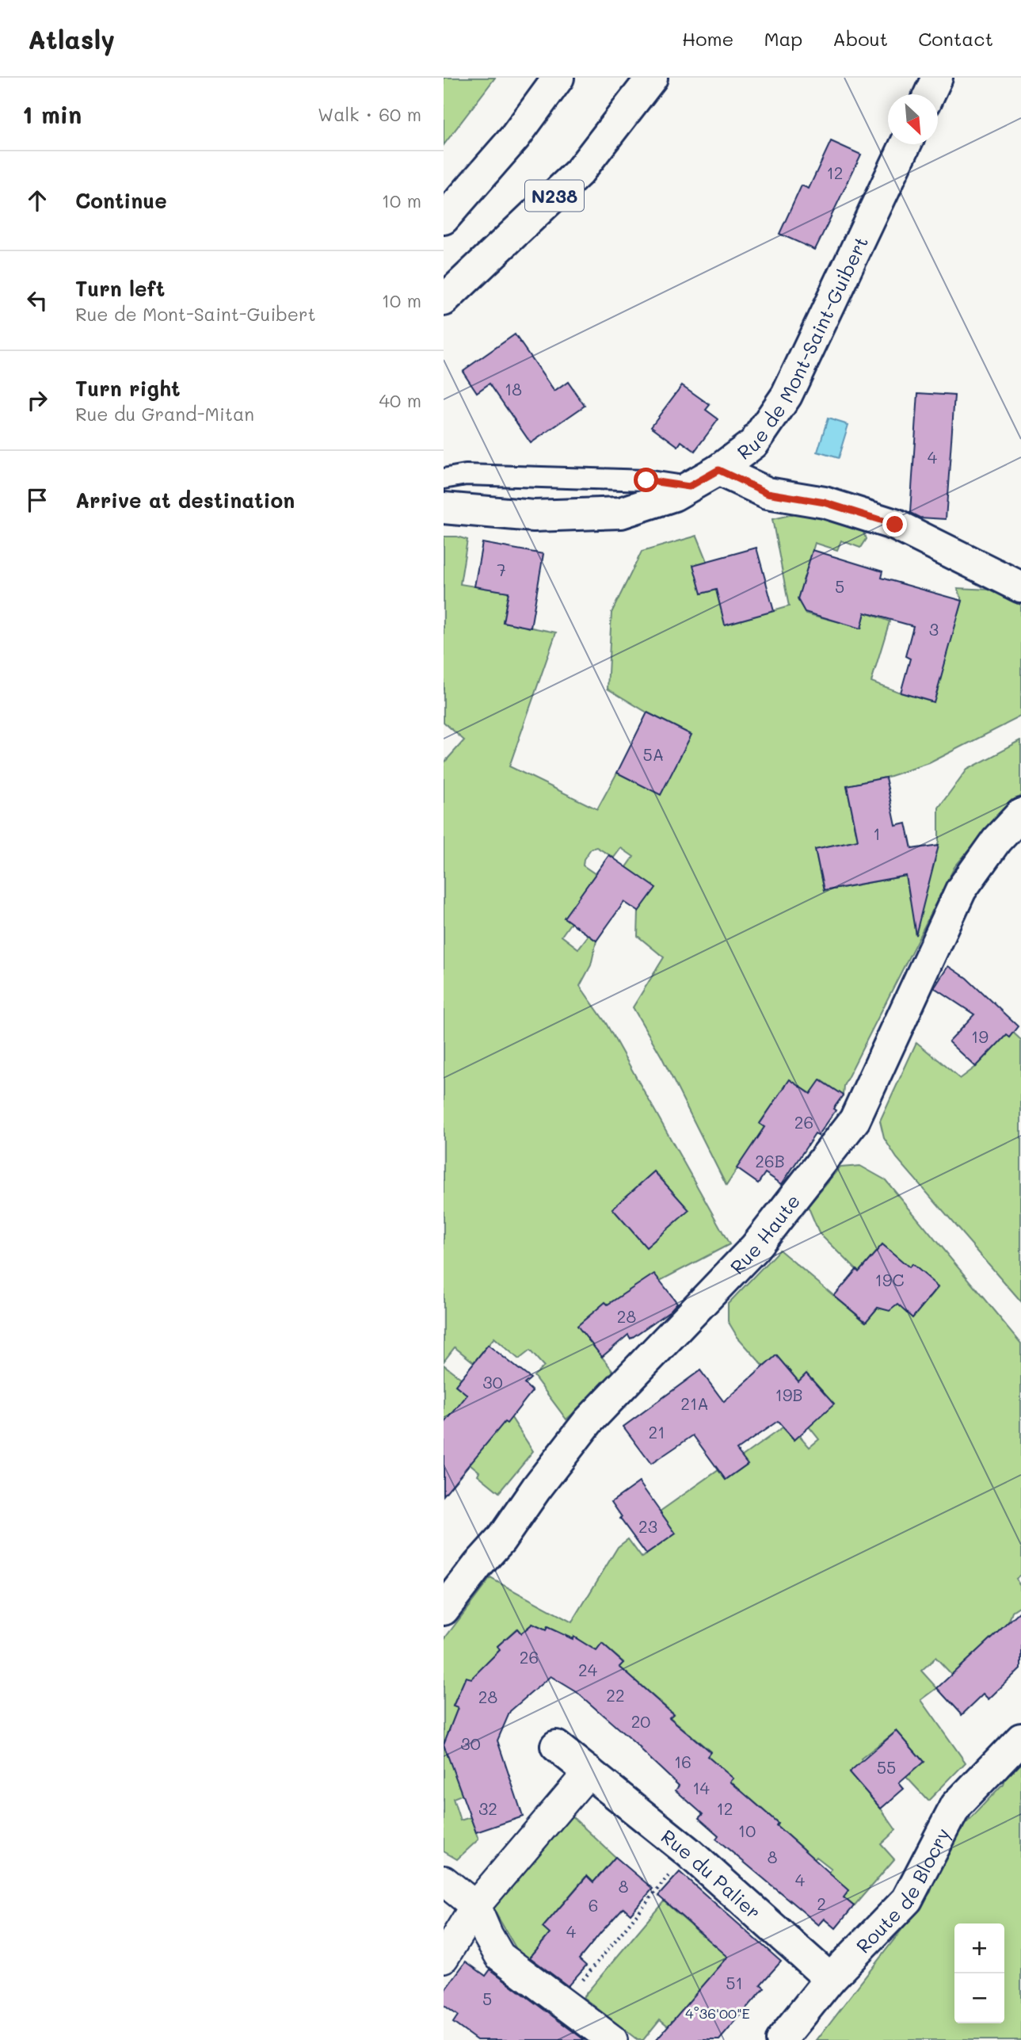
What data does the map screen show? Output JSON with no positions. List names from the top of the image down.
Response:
{
  "streets": {
    "main road": [
      "N238",
      "Rue de Mont-Saint-Guibert",
      "Rue Haute",
      "Rue du Palier",
      "Route de Blocry"
    ]
  },
  "crossings": [
    ["Rue du Palier", "Route de Blocry"]
  ],
  "house_numbers": [
    "12",
    "18",
    "4",
    "7",
    "5",
    "3",
    "5A",
    "1",
    "19",
    "26",
    "26B",
    "19C",
    "28",
    "30",
    "19B",
    "21A",
    "21",
    "23",
    "26",
    "24",
    "22",
    "28",
    "20",
    "30",
    "16",
    "55",
    "14",
    "32",
    "12",
    "10",
    "8",
    "4",
    "8",
    "2",
    "6",
    "4",
    "51",
    "5"
  ],
  "north": "bottom right",
  "page": {
    "header": "Atlasly",
    "nav": [
      "Home",
      "Map",
      "About",
      "Contact"
    ],
    "heading": ["1 min", "Walk · 60 m"],
    "list": [
      ["Continue", "10 m"],
      ["Turn left", "Rue de Mont-Saint-Guibert", "10 m"],
      ["Turn right", "Rue du Grand-Mitan", "40 m"],
      "Arrive at destination"
    ],
    "map_buttons": ["+", "−"]
  },
  "coordinates": ["4°36'00\"E"]
}
